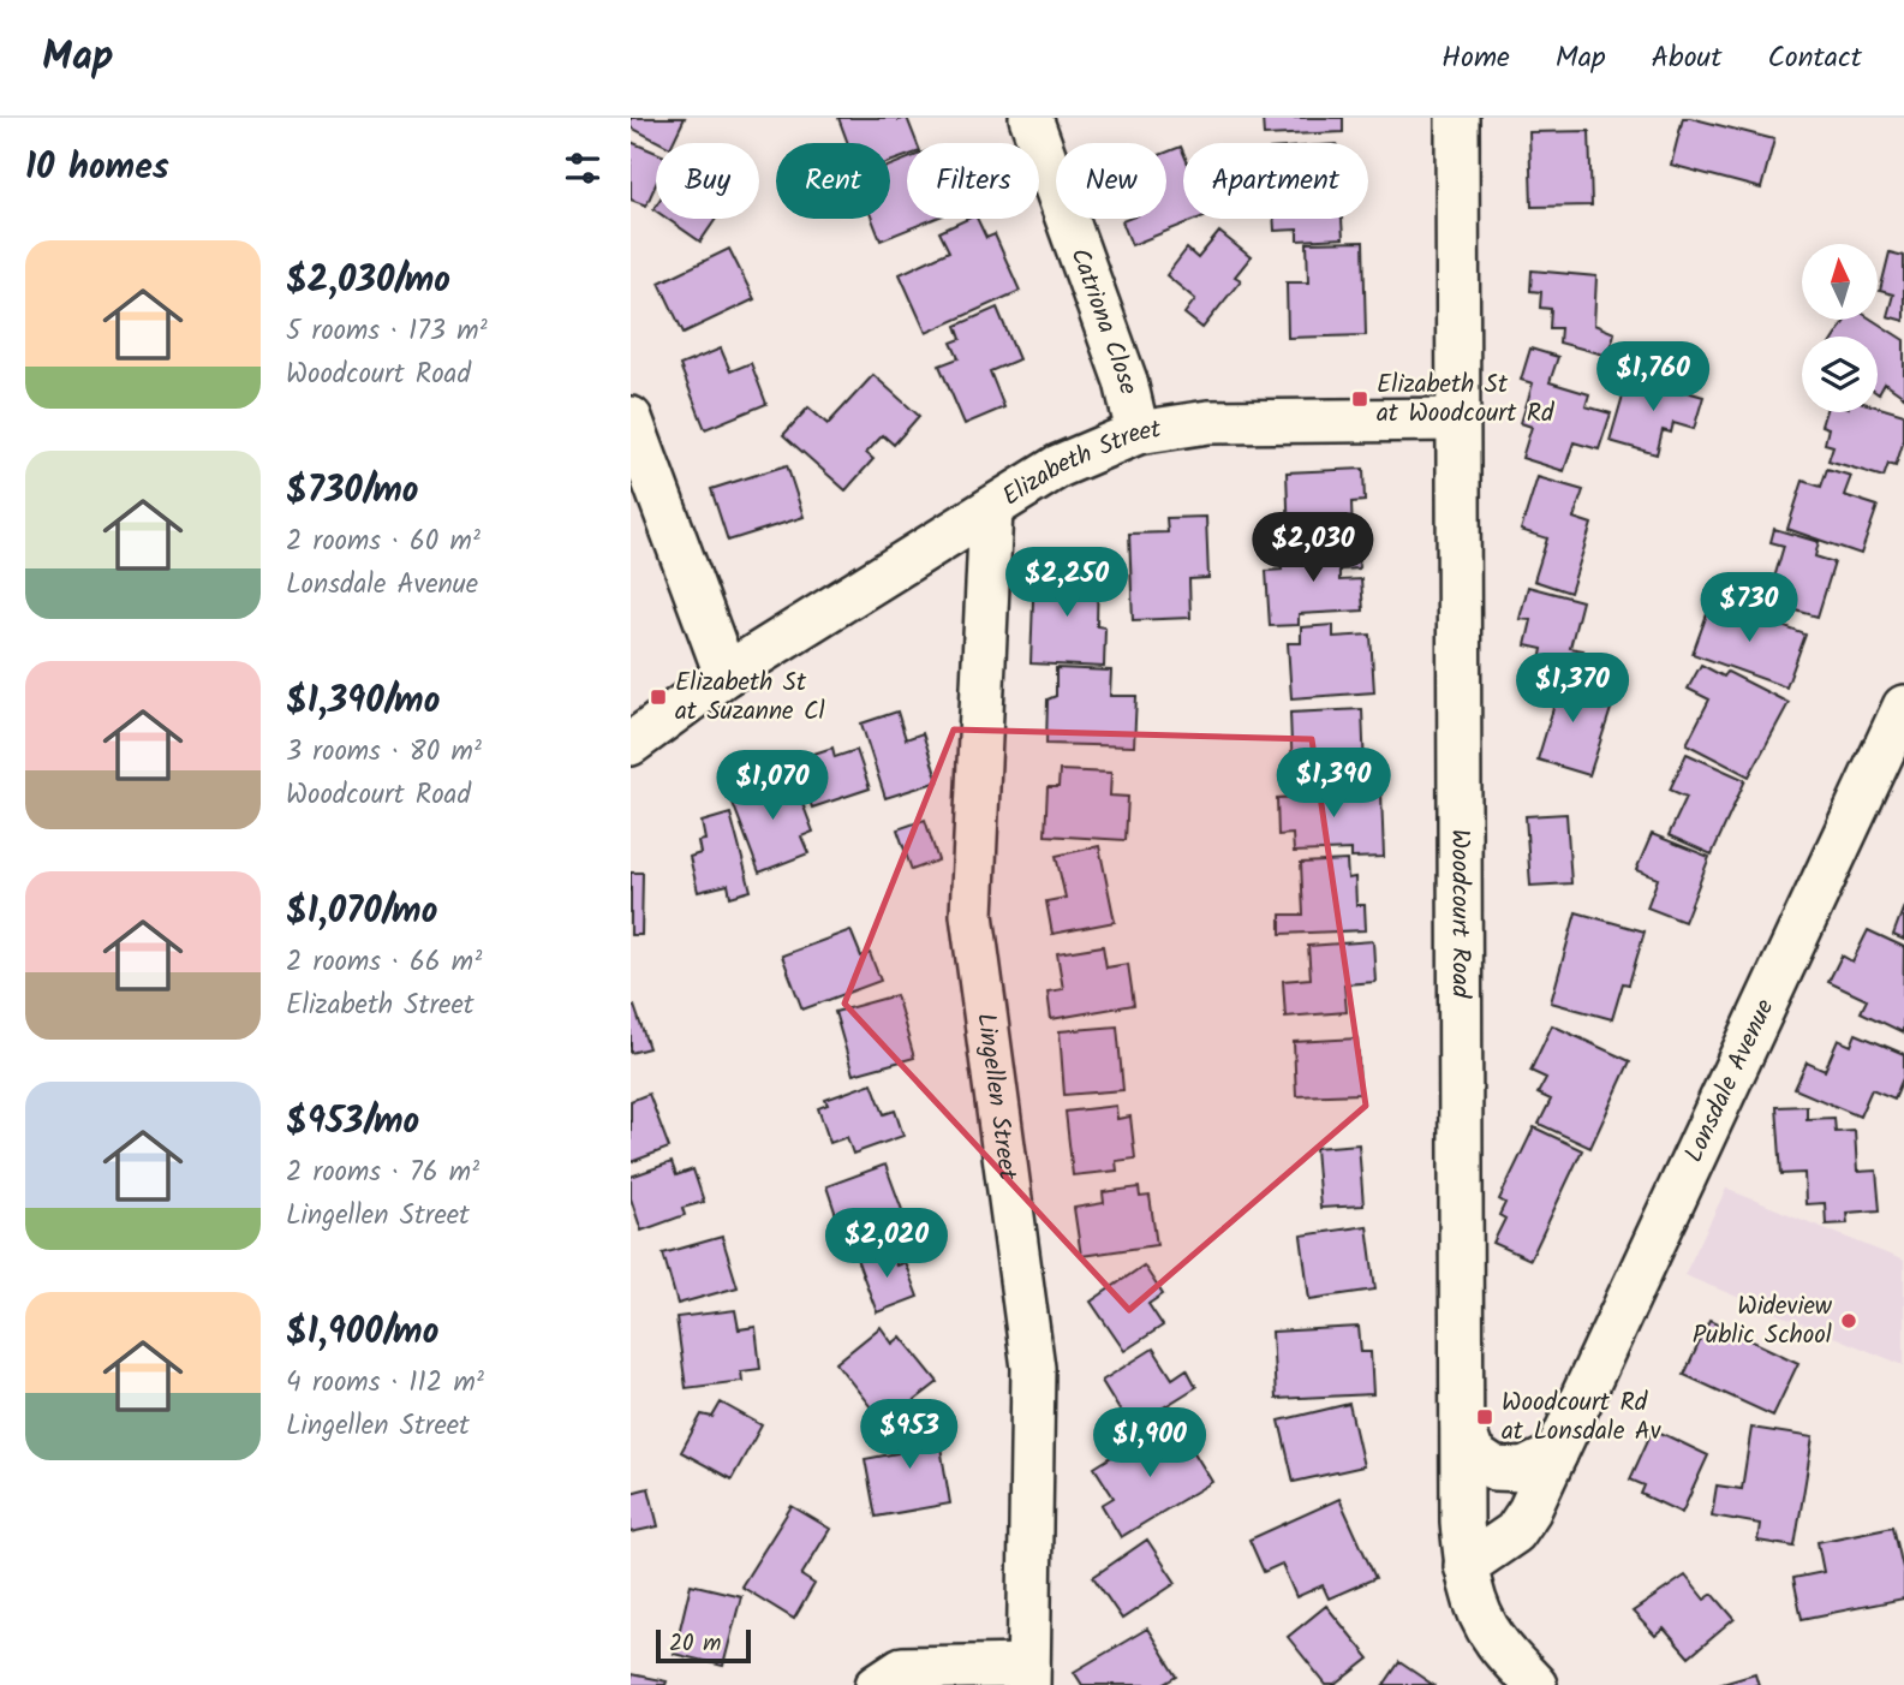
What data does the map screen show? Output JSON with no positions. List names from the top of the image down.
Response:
{
  "streets": {
    "street": [
      "Catriona Close",
      "Elizabeth Street",
      "Woodcourt Road",
      "Lonsdale Avenue",
      "Lingellen Street"
    ]
  },
  "crossings": [
    ["Catriona Close", "Elizabeth Street"],
    ["Elizabeth Street", "Woodcourt Road"],
    ["Elizabeth Street", "Lingellen Street"],
    ["Woodcourt Road", "Lonsdale Avenue"]
  ],
  "places": {
    "transit": ["Elizabeth St at Woodcourt Rd", "Elizabeth St at Suzanne Cl", "Woodcourt Rd at Lonsdale Av"],
    "other": ["Wideview Public School"]
  },
  "scale_bar": "20 m",
  "north": "top",
  "page": {
    "header": "Map",
    "nav": [
      "Home",
      "Map",
      "About",
      "Contact"
    ],
    "heading": "10 homes",
    "chip": [
      "Buy",
      "Rent",
      "Filters",
      "New",
      "Apartment"
    ],
    "list": [
      {
        "name": "$2,030/mo",
        "note": "5 rooms · 173 m² · Woodcourt Road"
      },
      {
        "name": "$730/mo",
        "note": "2 rooms · 60 m² · Lonsdale Avenue"
      },
      {
        "name": "$1,390/mo",
        "note": "3 rooms · 80 m² · Woodcourt Road"
      },
      {
        "name": "$1,070/mo",
        "note": "2 rooms · 66 m² · Elizabeth Street"
      },
      {
        "name": "$953/mo",
        "note": "2 rooms · 76 m² · Lingellen Street"
      },
      {
        "name": "$1,900/mo",
        "note": "4 rooms · 112 m² · Lingellen Street"
      }
    ],
    "price": [
      "$1,760",
      "$2,030",
      "$2,250",
      "$730",
      "$1,370",
      "$1,390",
      "$1,070",
      "$2,020",
      "$953",
      "$1,900"
    ],
    "scale": "20 m"
  }
}
